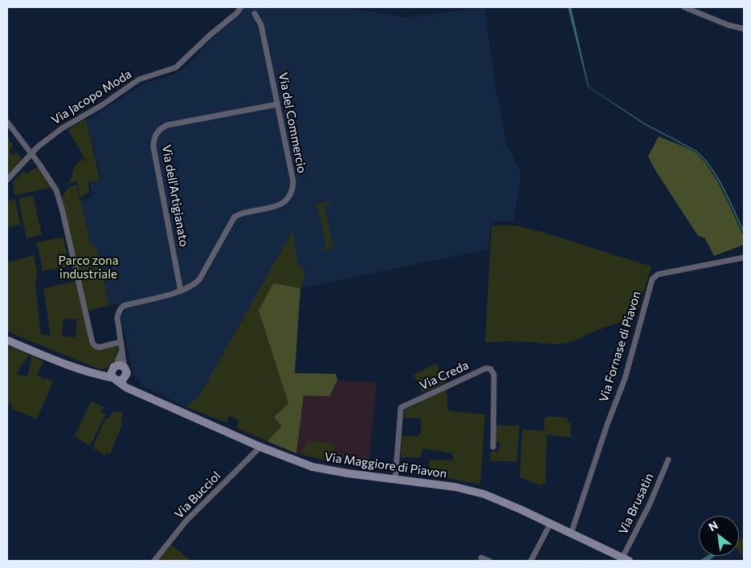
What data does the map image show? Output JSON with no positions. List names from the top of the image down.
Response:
{
  "streets": {
    "main road": ["Via Maggiore di Piavon"],
    "street": [
      "Via Jacopo Moda",
      "Via del Commercio",
      "Via dell'Artigianato",
      "Via Fornase di Piavon",
      "Via Creda",
      "Via Bucciol",
      "Via Brusatin"
    ]
  },
  "crossings": [
    ["Via del Commercio", "Via dell'Artigianato"],
    ["Via del Commercio", "Via Maggiore di Piavon"],
    ["Via Fornase di Piavon", "Via Maggiore di Piavon"],
    ["Via Creda", "Via Maggiore di Piavon"],
    ["Via Maggiore di Piavon", "Via Bucciol"],
    ["Via Maggiore di Piavon", "Via Brusatin"]
  ],
  "parks": ["Parco zona industriale"],
  "north": "top left"
}
